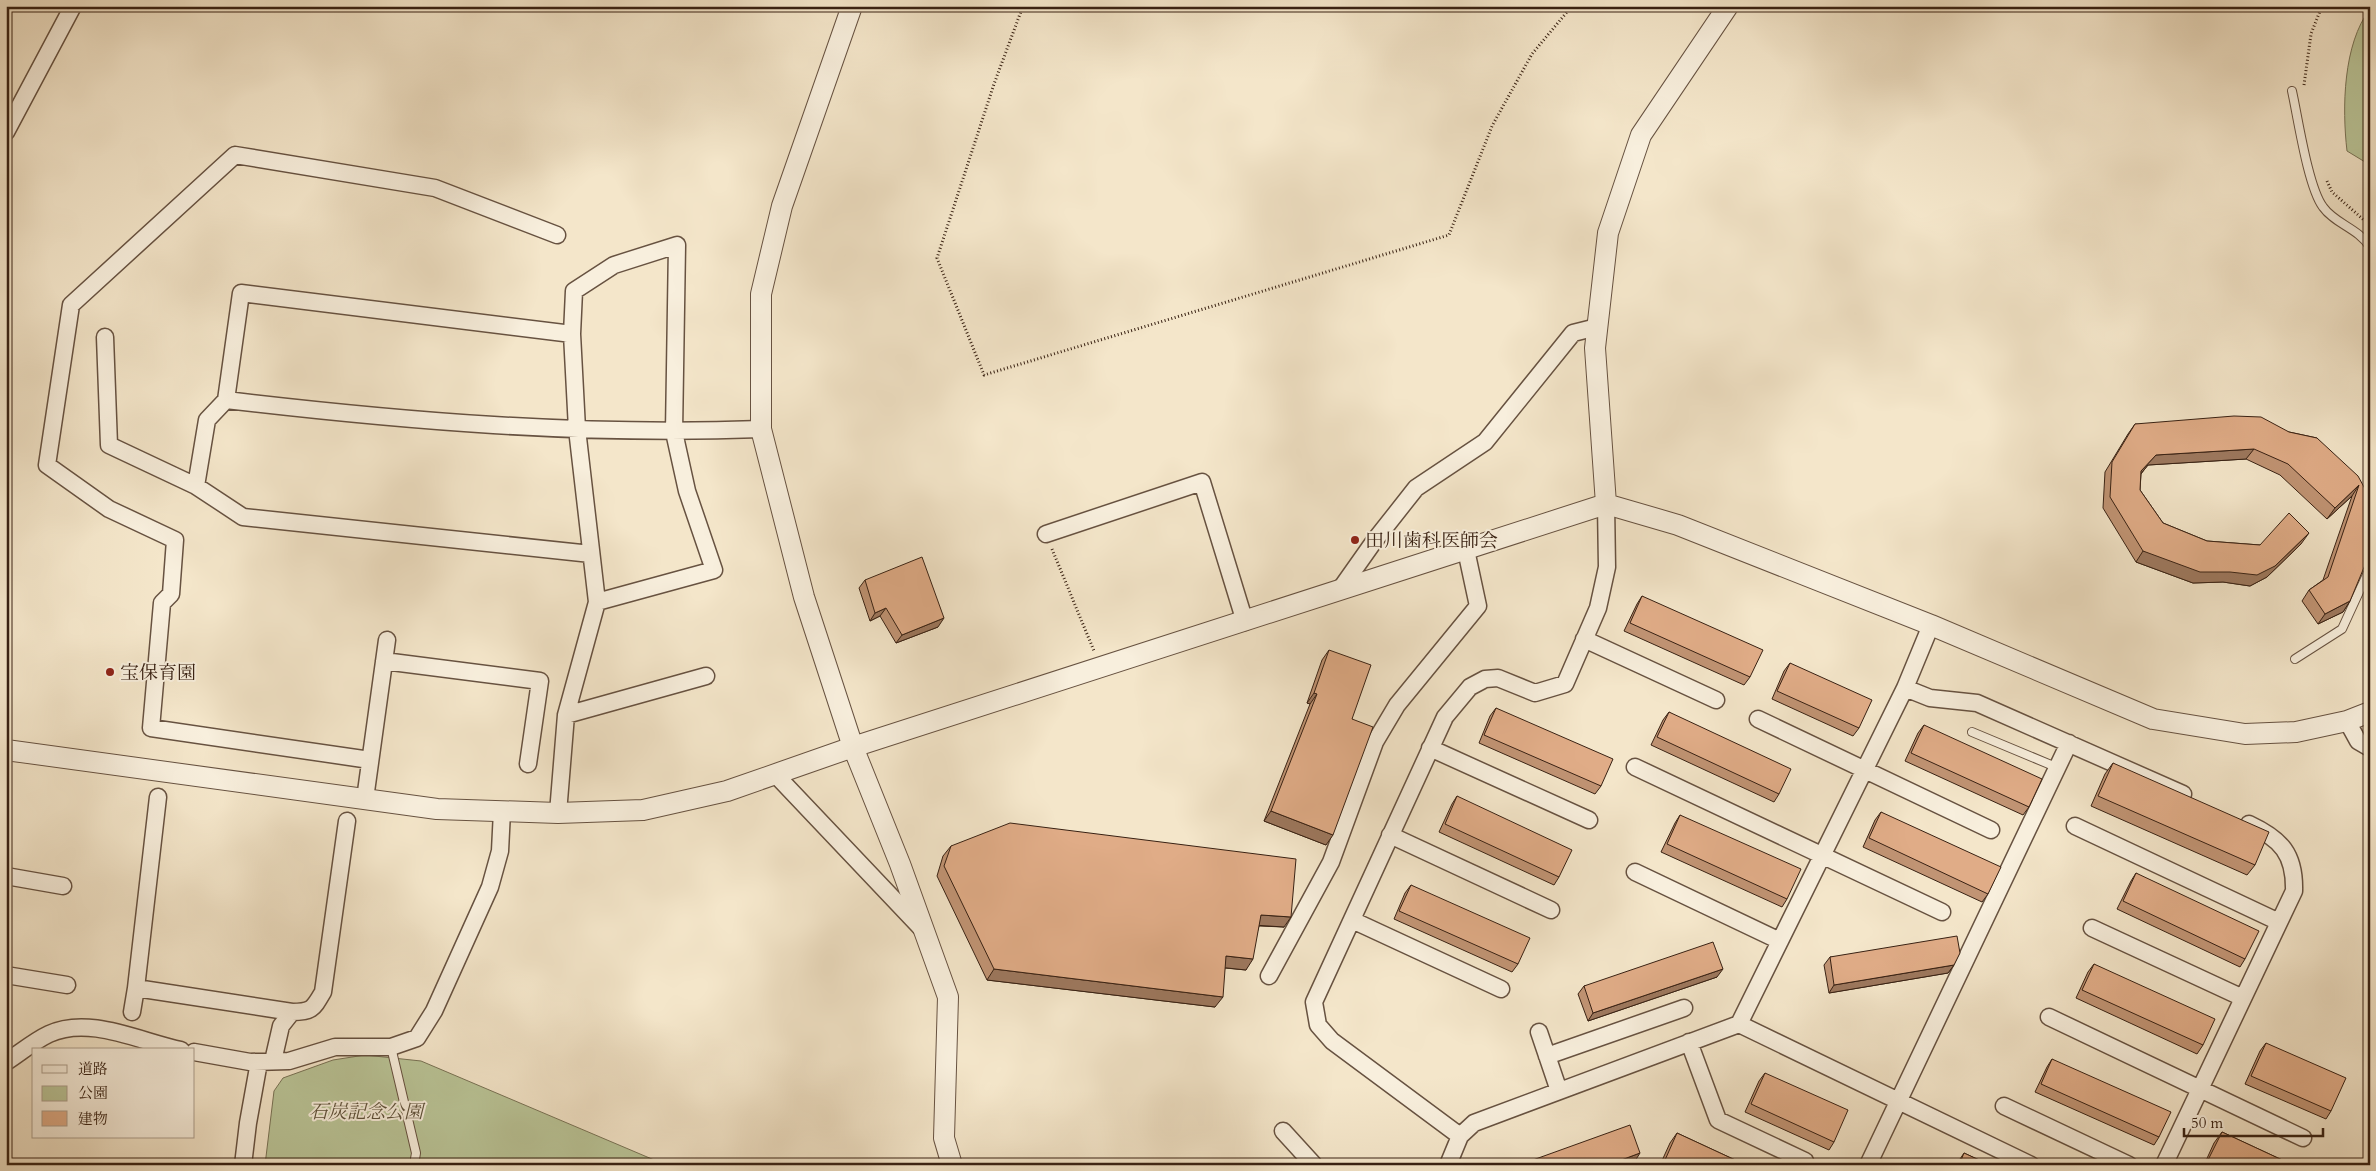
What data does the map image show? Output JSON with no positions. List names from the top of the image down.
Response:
{
  "parks": ["石炭記念公園"],
  "places": ["田川歯科医師会", "宝保育園"],
  "legend": ["道路", "公園", "建物"],
  "scale_bar": "50 m"
}
